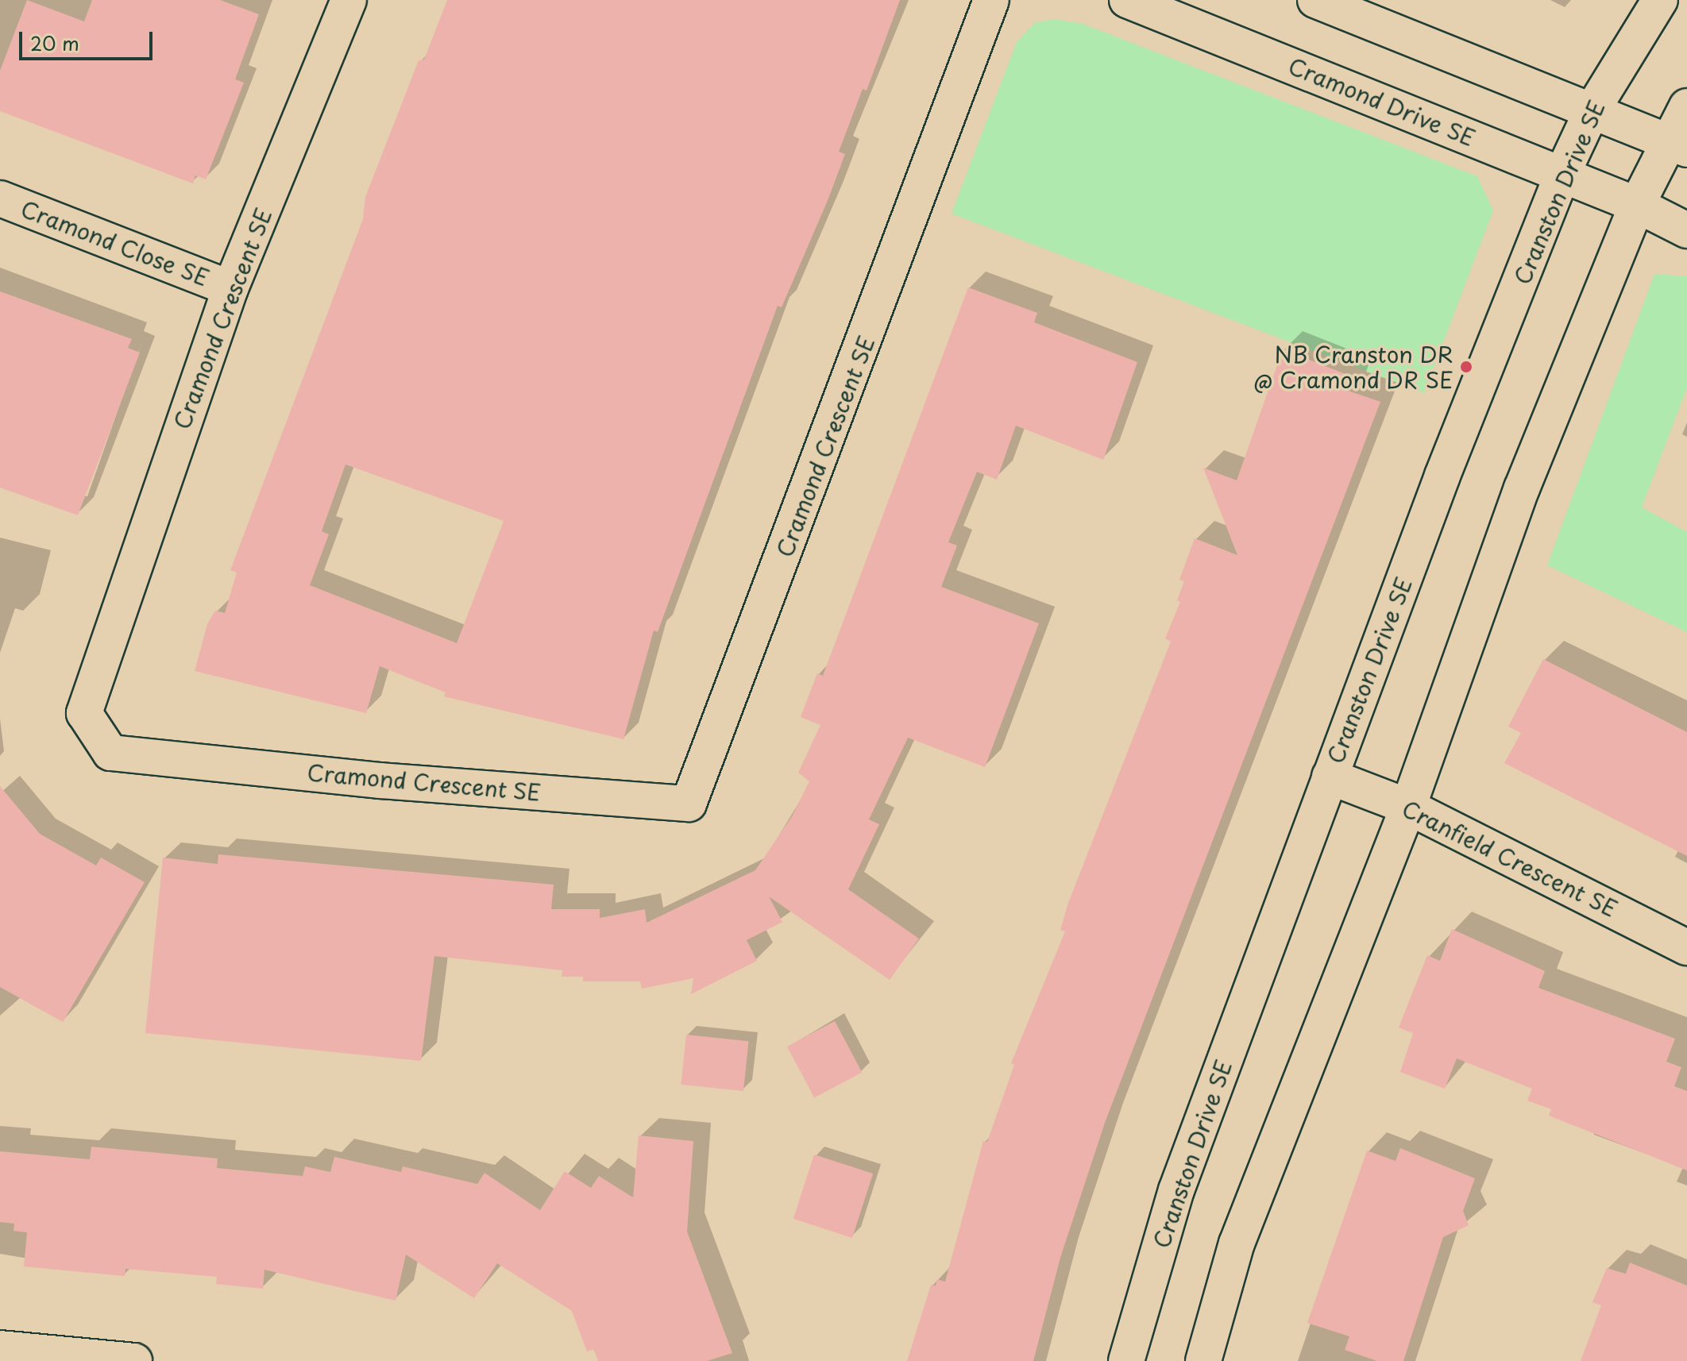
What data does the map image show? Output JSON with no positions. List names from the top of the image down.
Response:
{
  "streets": {
    "street": [
      "Cramond Drive SE",
      "Cranston Drive SE",
      "Cramond Close SE",
      "Cramond Crescent SE",
      "Cranfield Crescent SE"
    ]
  },
  "crossings": [
    ["Cramond Drive SE", "Cranston Drive SE"],
    ["Cranston Drive SE", "Cranfield Crescent SE"],
    ["Cramond Close SE", "Cramond Crescent SE"]
  ],
  "places": ["NB Cranston DR @ Cramond DR SE"],
  "scale_bar": "20 m"
}
